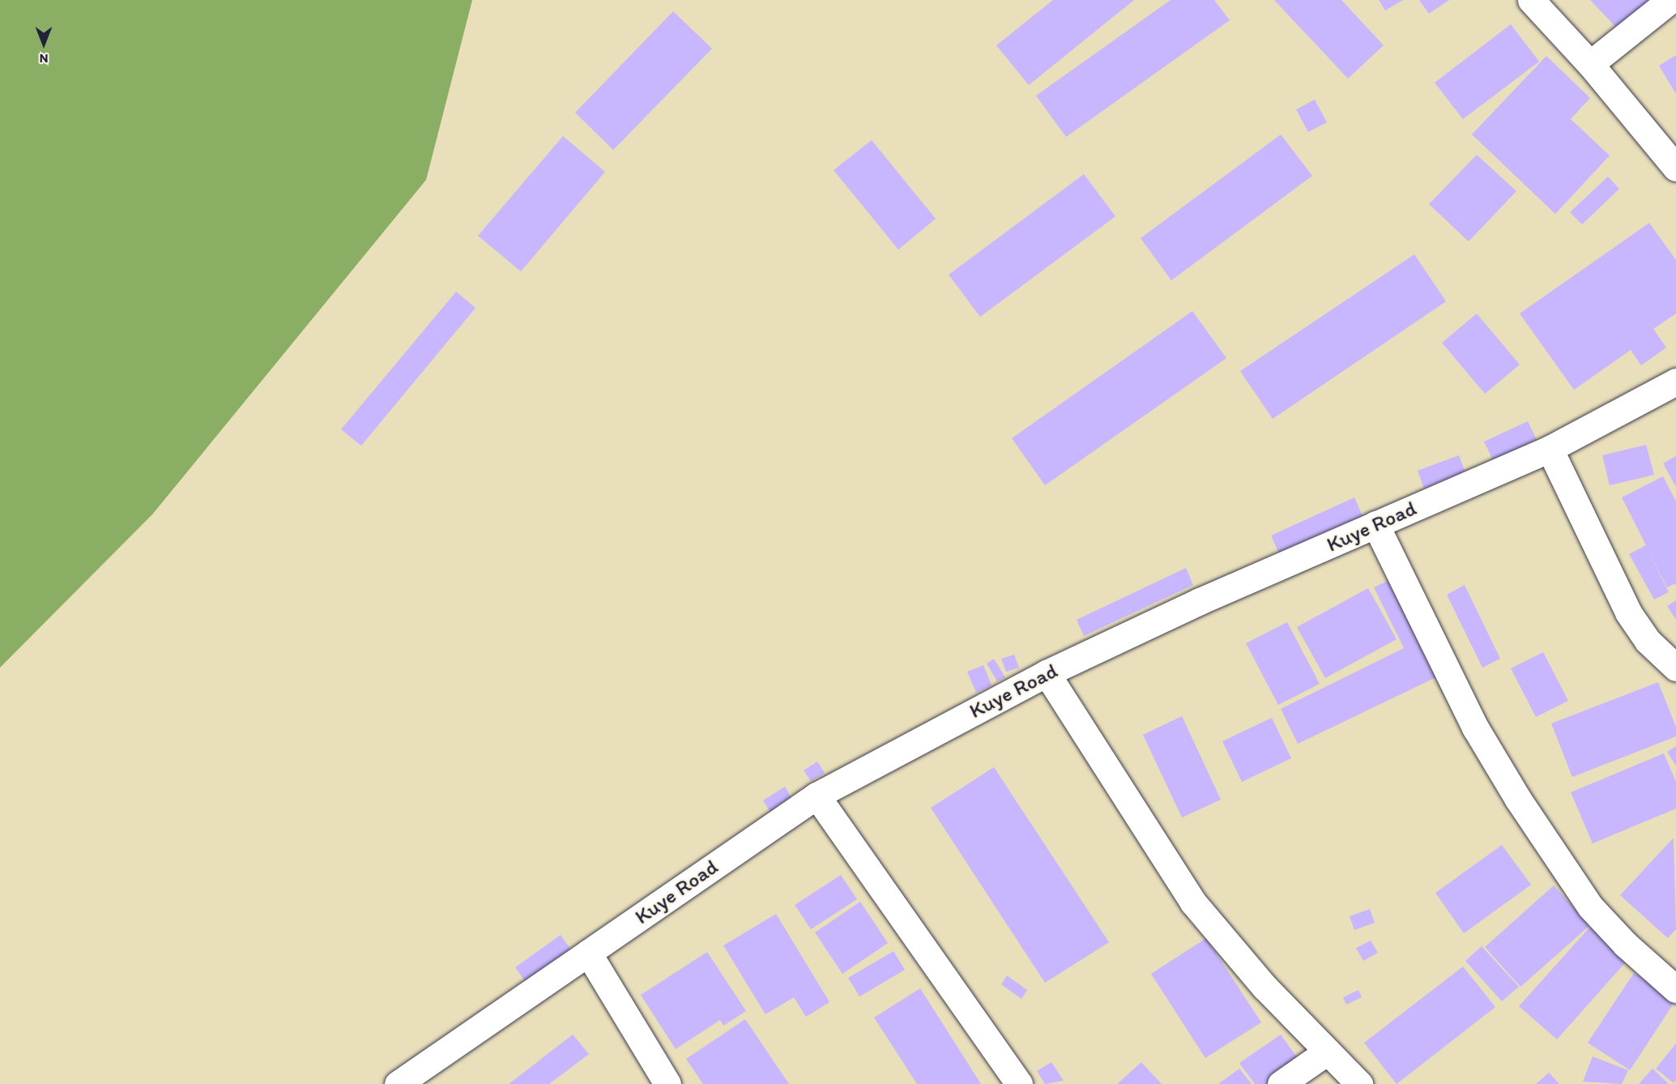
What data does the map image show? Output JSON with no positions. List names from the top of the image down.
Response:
{
  "streets": {
    "street": ["Kuye Road"]
  },
  "north": "bottom"
}
